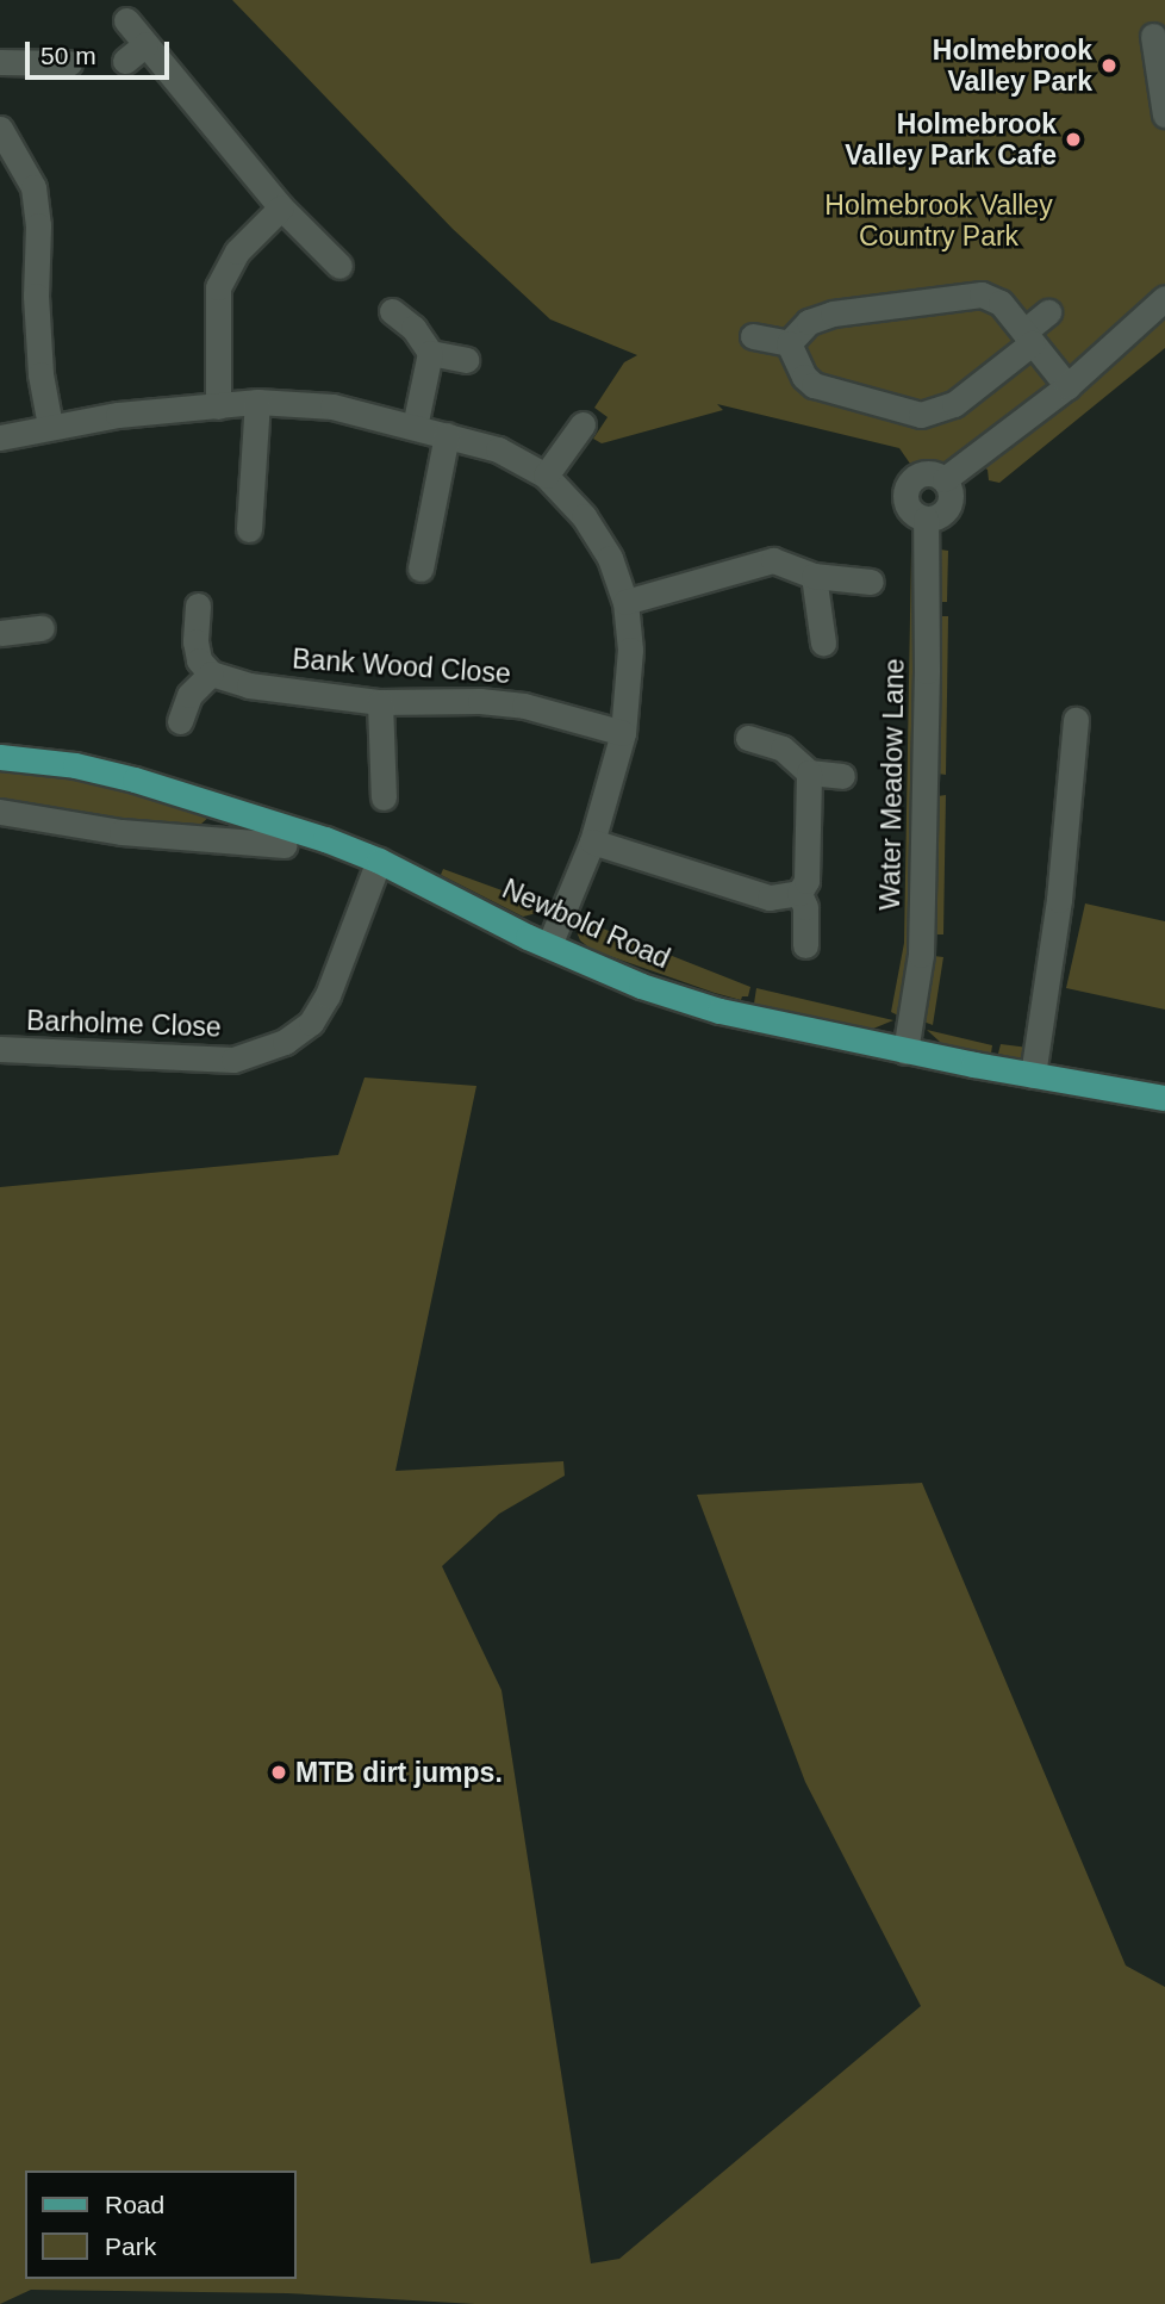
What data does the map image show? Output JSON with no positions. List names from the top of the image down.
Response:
{
  "streets": {
    "main road": ["Newbold Road"],
    "street": ["Bank Wood Close", "Water Meadow Lane", "Barholme Close"]
  },
  "crossings": [
    ["Water Meadow Lane", "Newbold Road"],
    ["Newbold Road", "Barholme Close"]
  ],
  "parks": ["Holmebrook Valley Country Park"],
  "places": ["Holmebrook Valley Park", "Holmebrook Valley Park Cafe", "MTB dirt jumps."],
  "legend": ["Road", "Park"],
  "scale_bar": "50 m"
}
